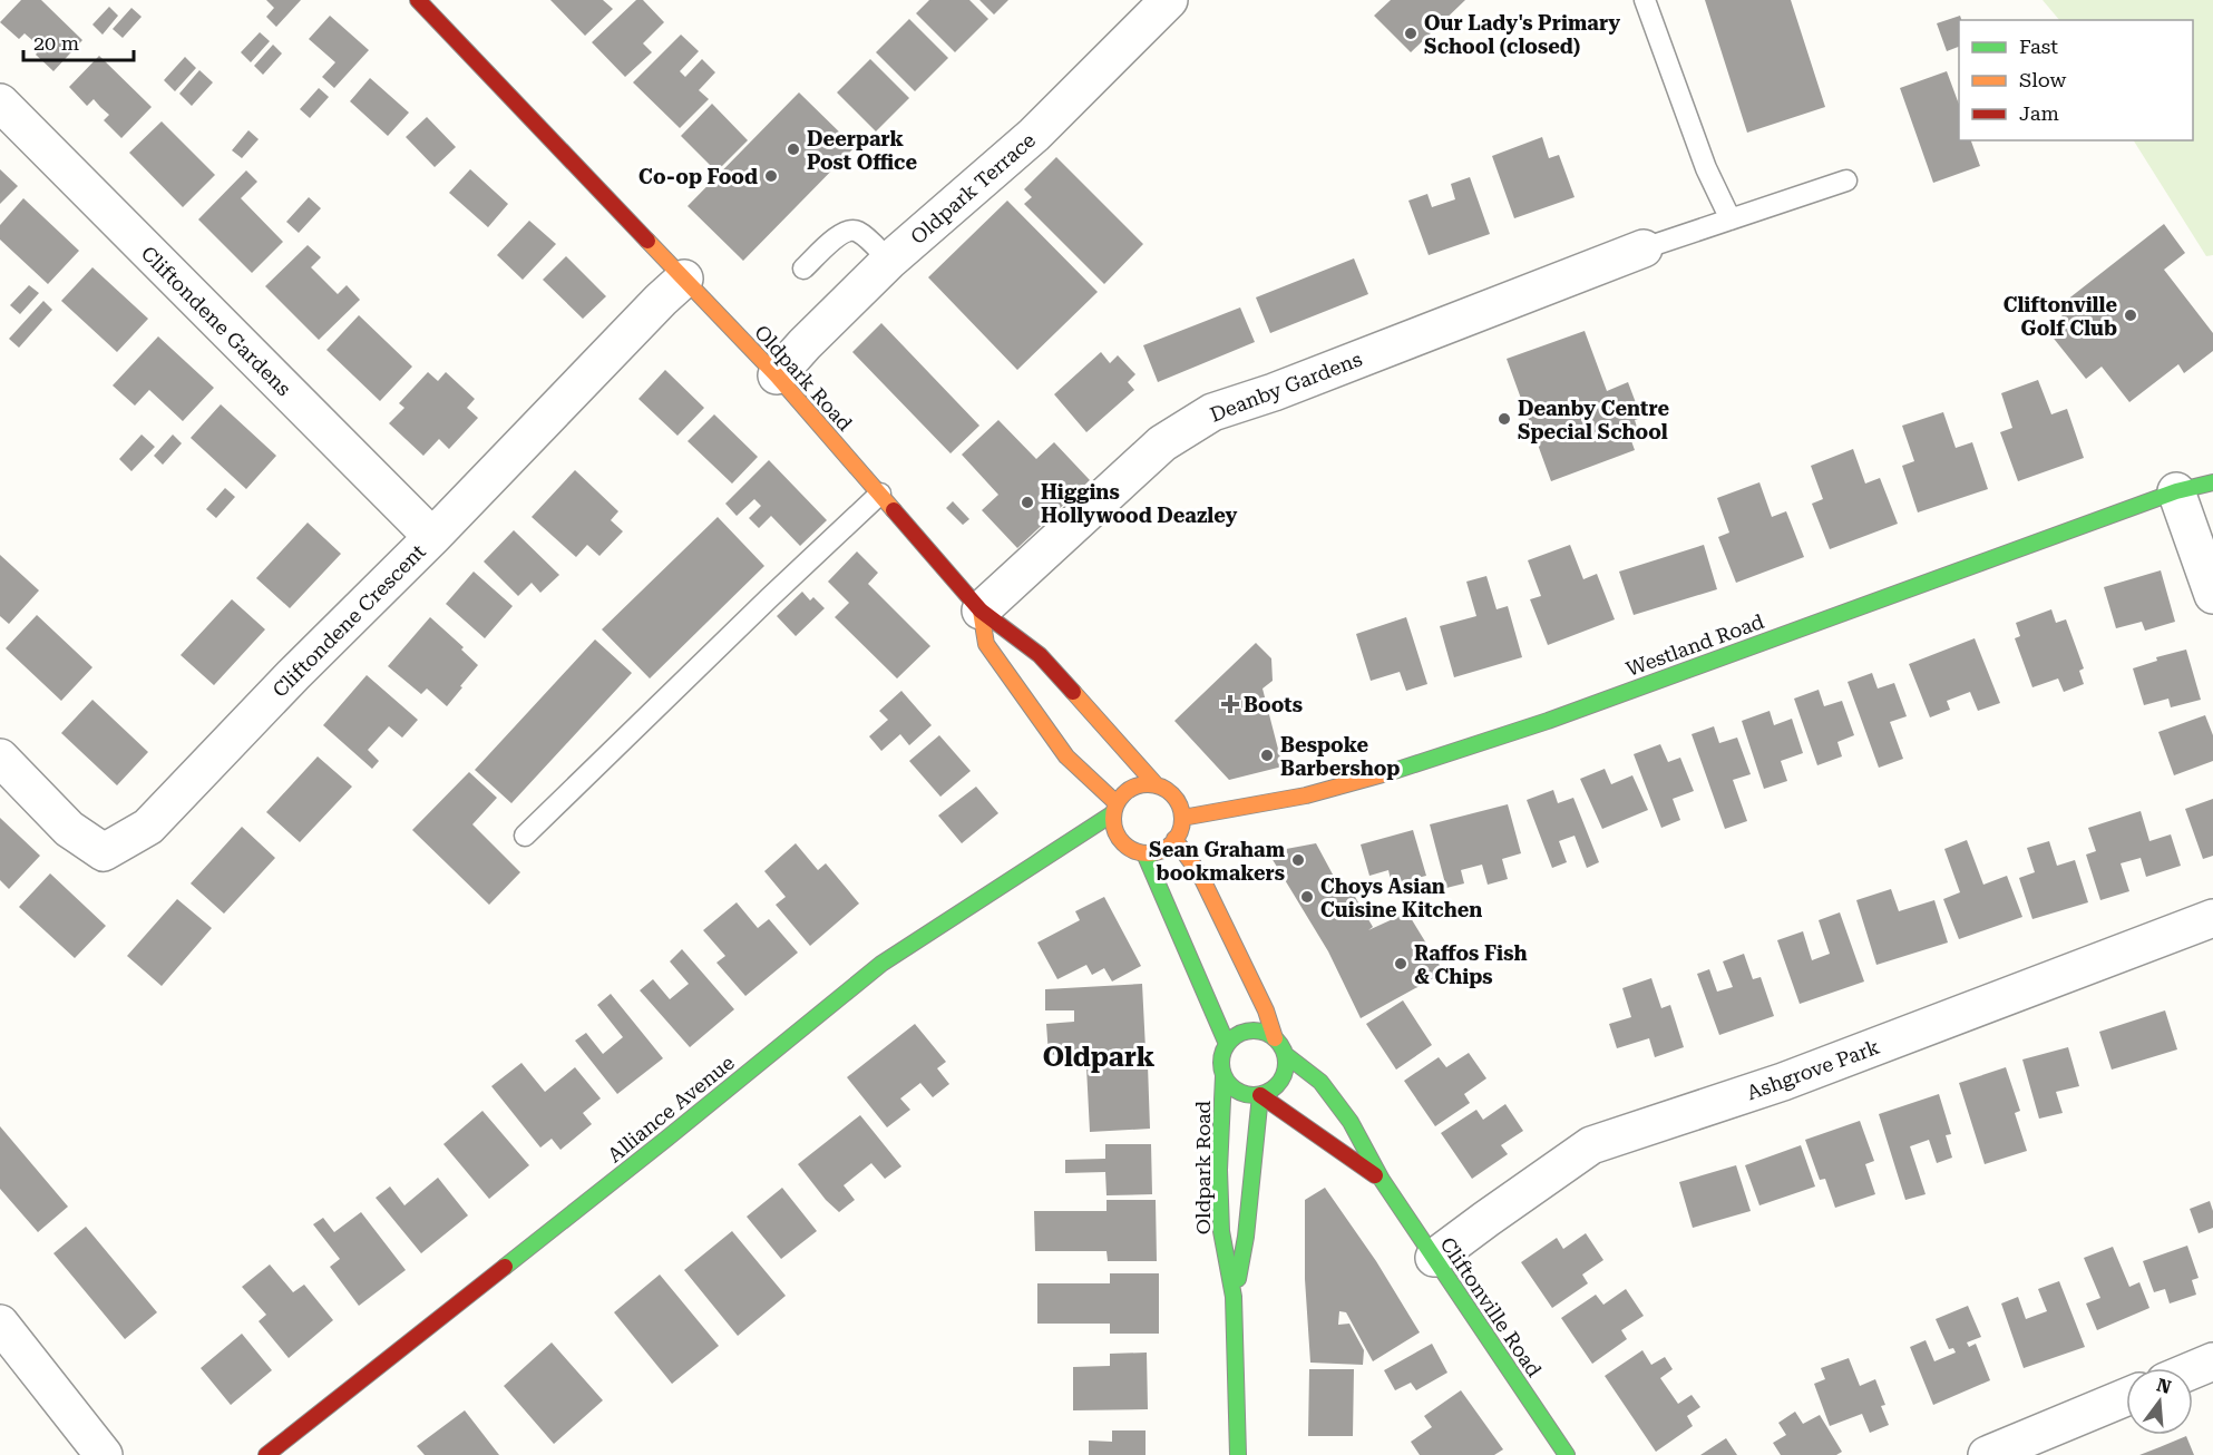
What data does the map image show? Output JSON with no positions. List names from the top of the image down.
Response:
{
  "streets": {
    "main road": [
      "Oldpark Road",
      "Westland Road",
      "Alliance Avenue",
      "Cliftonville Road"
    ],
    "street": [
      "Oldpark Terrace",
      "Cliftondene Gardens",
      "Deanby Gardens",
      "Cliftondene Crescent",
      "Ashgrove Park"
    ]
  },
  "crossings": [
    ["Oldpark Terrace", "Oldpark Road"],
    ["Cliftondene Gardens", "Cliftondene Crescent"],
    ["Oldpark Road", "Deanby Gardens"],
    ["Oldpark Road", "Cliftondene Crescent"],
    ["Oldpark Road", "Westland Road"],
    ["Oldpark Road", "Alliance Avenue"],
    ["Oldpark Road", "Cliftonville Road"],
    ["Westland Road", "Alliance Avenue"],
    ["Ashgrove Park", "Cliftonville Road"]
  ],
  "districts": ["Oldpark"],
  "places": {
    "other": [
      "Our Lady's Primary School (closed)",
      "Deerpark Post Office",
      "Co-op Food",
      "Cliftonville Golf Club",
      "Deanby Centre Special School",
      "Higgins Hollywood Deazley",
      "Bespoke Barbershop",
      "Sean Graham bookmakers",
      "Choys Asian Cuisine Kitchen",
      "Raffos Fish & Chips"
    ],
    "health": ["Boots"]
  },
  "legend": ["Fast", "Slow", "Jam"],
  "scale_bar": "20 m",
  "north": "top"
}
